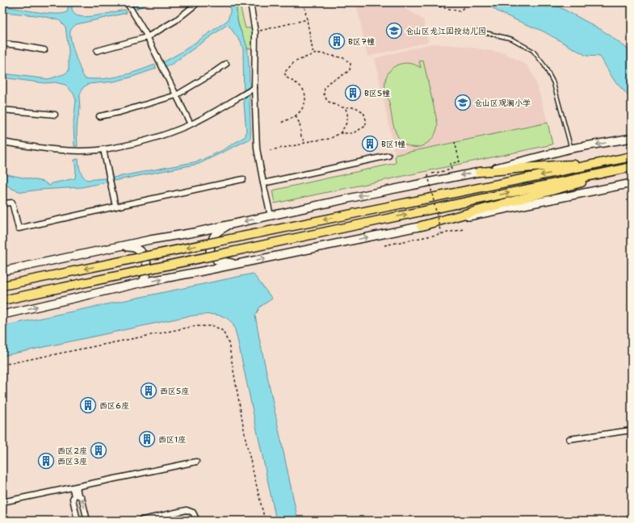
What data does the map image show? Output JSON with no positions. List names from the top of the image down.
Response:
{
  "places": {
    "school or university": ["仓山区龙江国投幼儿园", "仓山区观澜小学"],
    "building": [
      "B区7幢",
      "B区5幢",
      "B区1幢",
      "西区5座",
      "西区6座",
      "西区1座",
      "西区2座",
      "西区3座"
    ]
  }
}
